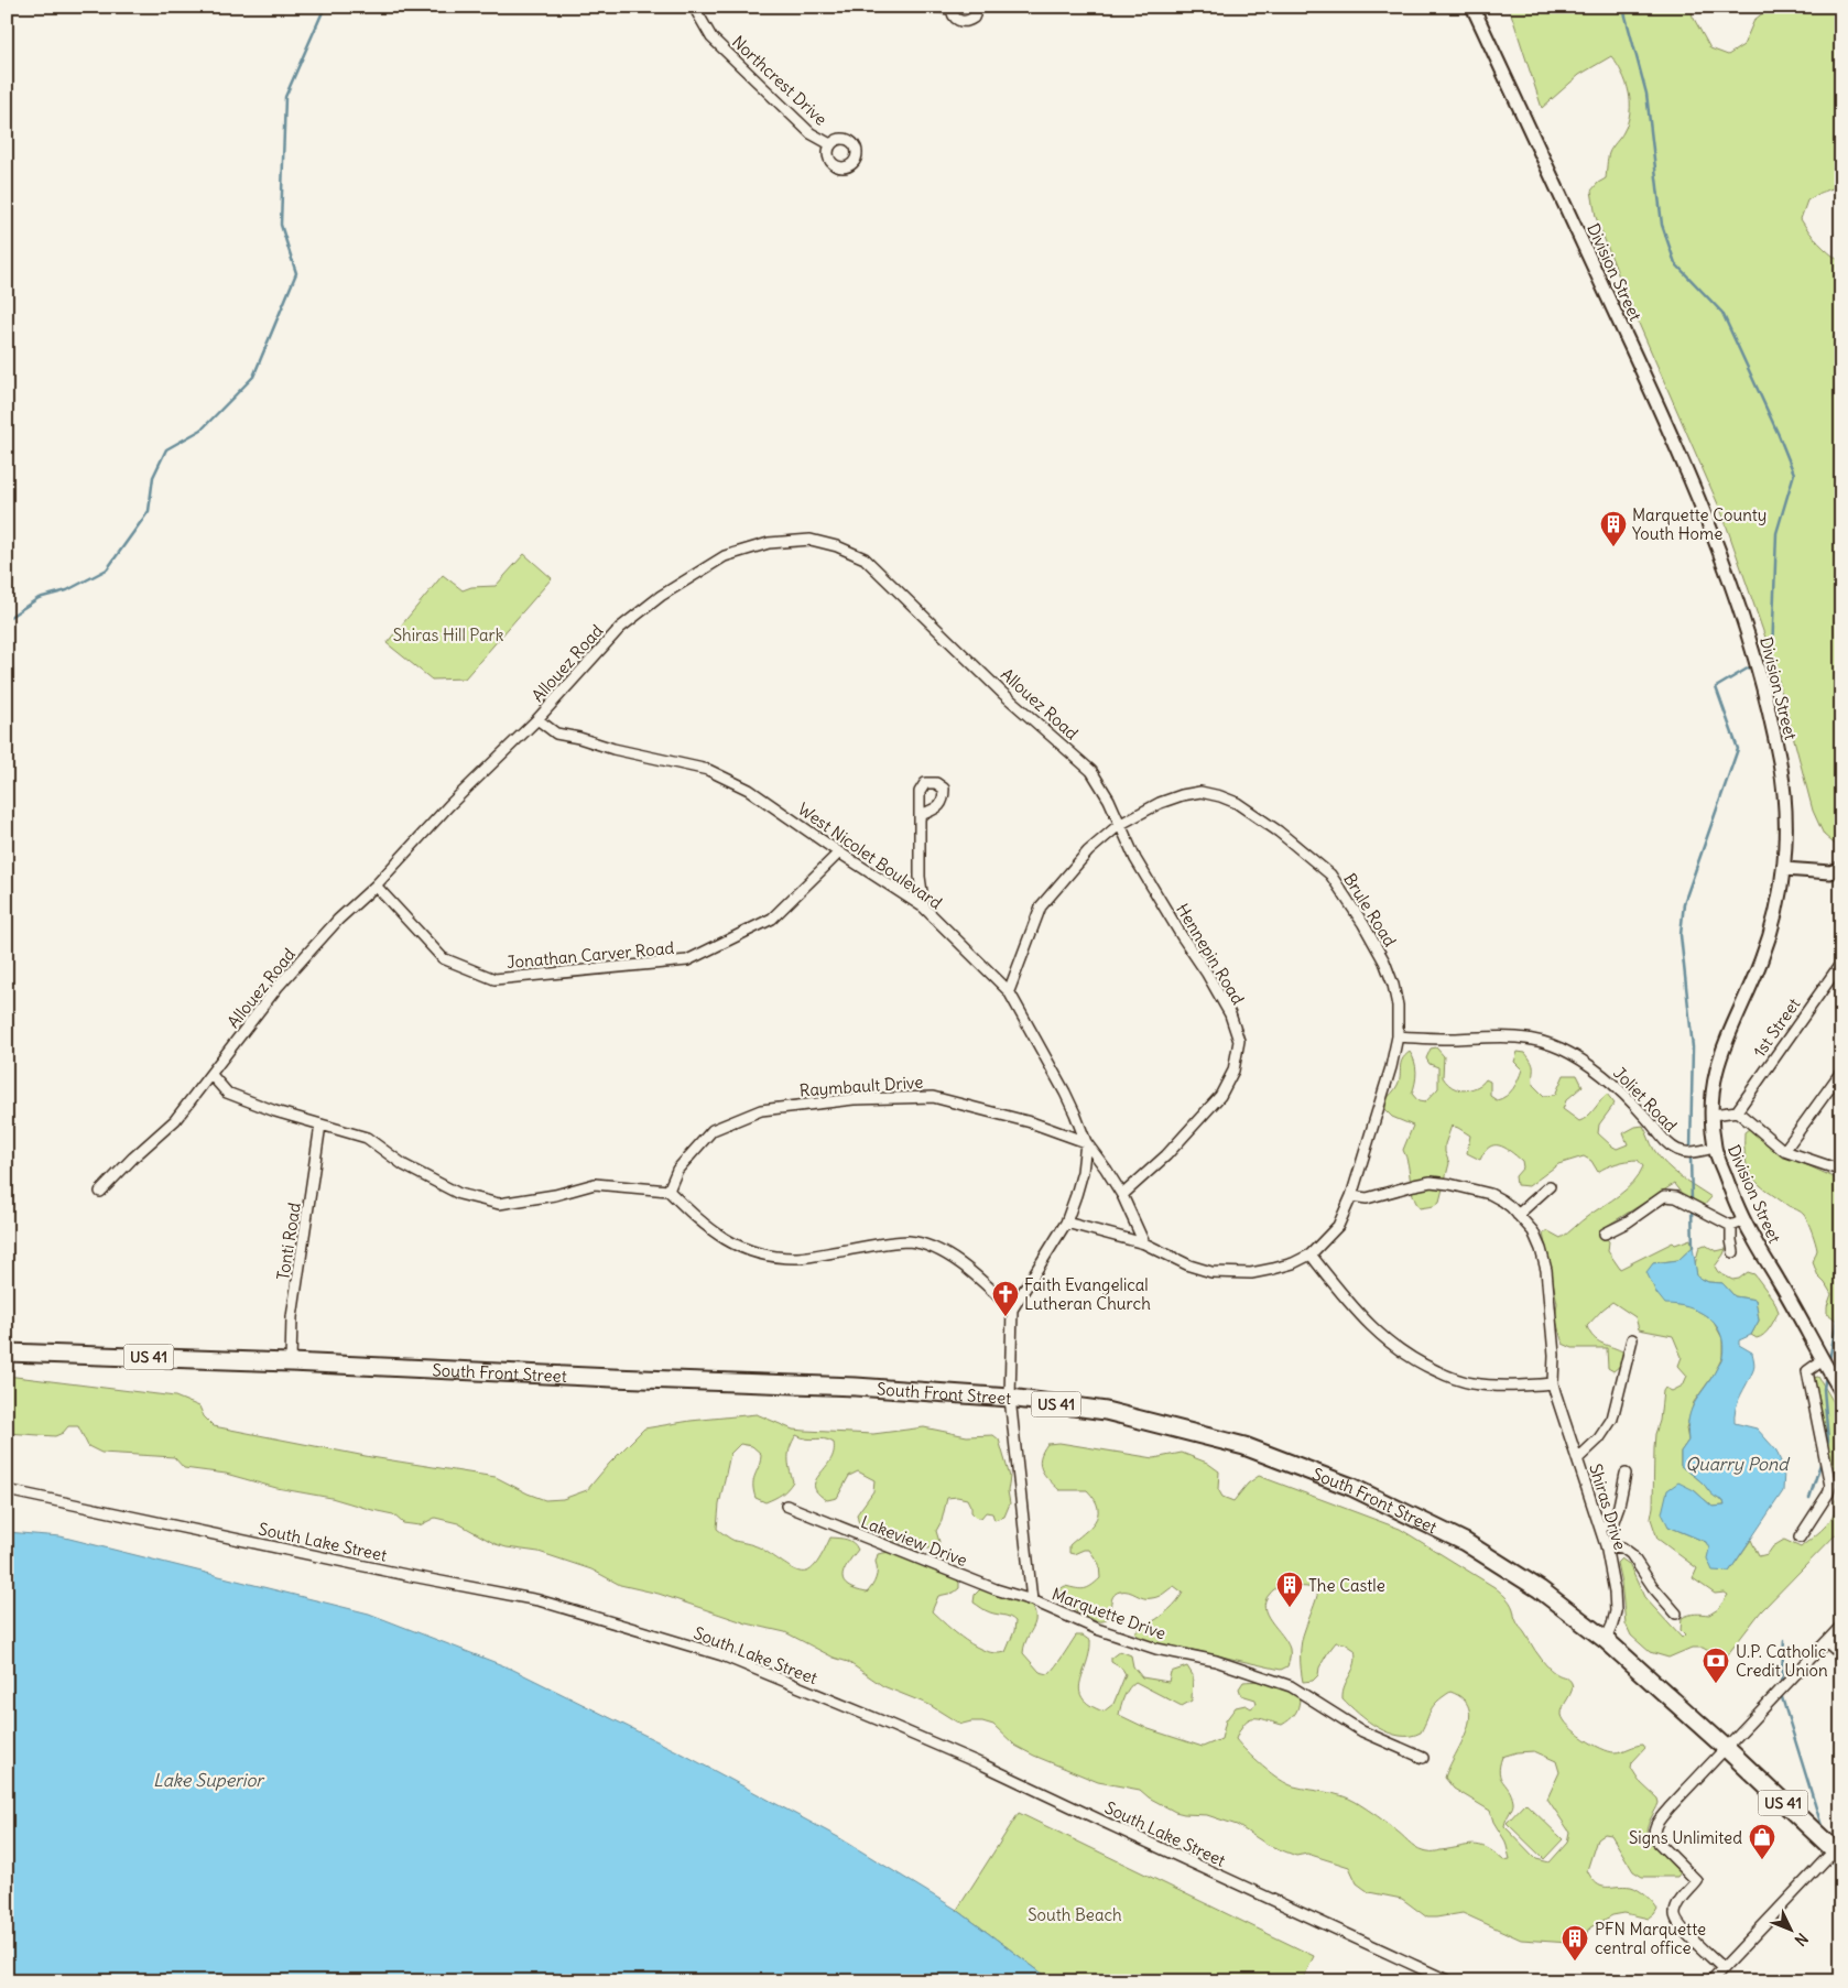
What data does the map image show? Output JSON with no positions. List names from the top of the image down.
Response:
{
  "streets": {
    "highway": ["US 41", "South Front Street"],
    "street": [
      "Northcrest Drive",
      "Division Street",
      "Allouez Road",
      "West Nicolet Boulevard",
      "Brule Road",
      "Hennepin Road",
      "Jonathan Carver Road",
      "1st Street",
      "Raymbault Drive",
      "Joliet Road",
      "Tonti Road",
      "Shiras Drive",
      "Lakeview Drive",
      "South Lake Street",
      "Marquette Drive"
    ]
  },
  "crossings": [
    ["Division Street", "Joliet Road"],
    ["Allouez Road", "West Nicolet Boulevard"],
    ["Allouez Road", "Brule Road"],
    ["Allouez Road", "Hennepin Road"],
    ["Allouez Road", "Jonathan Carver Road"],
    ["West Nicolet Boulevard", "Brule Road"],
    ["West Nicolet Boulevard", "Hennepin Road"],
    ["West Nicolet Boulevard", "Jonathan Carver Road"],
    ["West Nicolet Boulevard", "Raymbault Drive"],
    ["West Nicolet Boulevard", "Marquette Drive"],
    ["Brule Road", "Hennepin Road"],
    ["Brule Road", "Joliet Road"],
    ["Brule Road", "Shiras Drive"],
    ["Tonti Road", "South Front Street"],
    ["South Front Street", "Shiras Drive"],
    ["South Front Street", "Marquette Drive"],
    ["Lakeview Drive", "Marquette Drive"]
  ],
  "water": ["Quarry Pond", "Lake Superior"],
  "parks": ["Shiras Hill Park", "South Beach"],
  "places": {
    "building": ["Marquette County Youth Home", "The Castle", "PFN Marquette central office"],
    "church": ["Faith Evangelical Lutheran Church"],
    "bank": ["U.P. Catholic Credit Union"],
    "shop": ["Signs Unlimited"]
  },
  "north": "bottom right"
}
